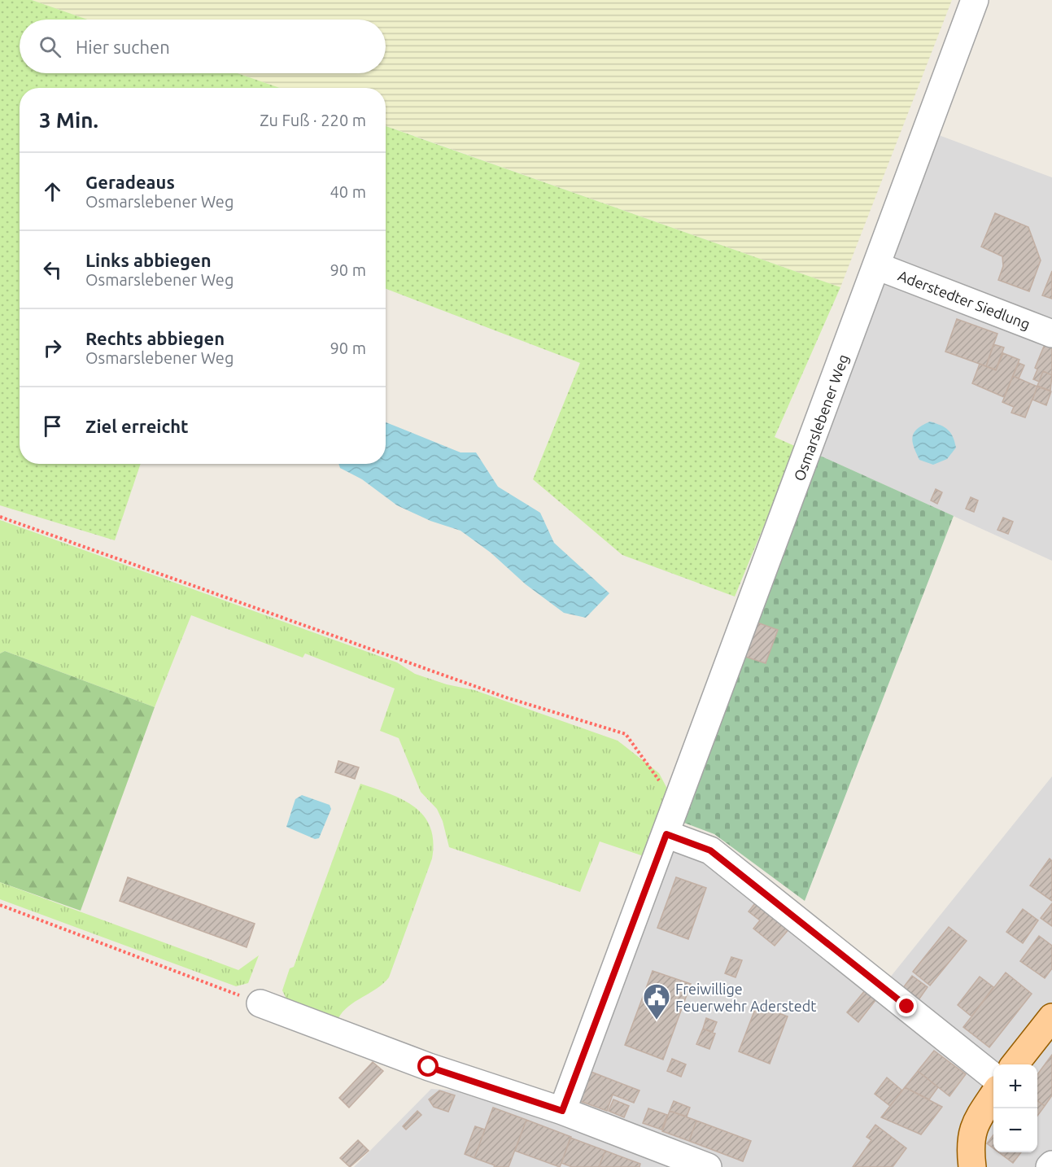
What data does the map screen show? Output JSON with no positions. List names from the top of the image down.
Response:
{
  "streets": {
    "street": ["Aderstedter Siedlung", "Osmarslebener Weg"]
  },
  "crossings": [
    ["Aderstedter Siedlung", "Osmarslebener Weg"]
  ],
  "places": {
    "public building": ["Freiwillige Feuerwehr Aderstedt"]
  },
  "page": {
    "search": "Hier suchen",
    "heading": ["3 Min.", "Zu Fuß · 220 m"],
    "list": [
      ["Geradeaus", "Osmarslebener Weg", "40 m"],
      ["Links abbiegen", "Osmarslebener Weg", "90 m"],
      ["Rechts abbiegen", "Osmarslebener Weg", "90 m"],
      "Ziel erreicht"
    ],
    "map_buttons": ["+", "−"]
  }
}
